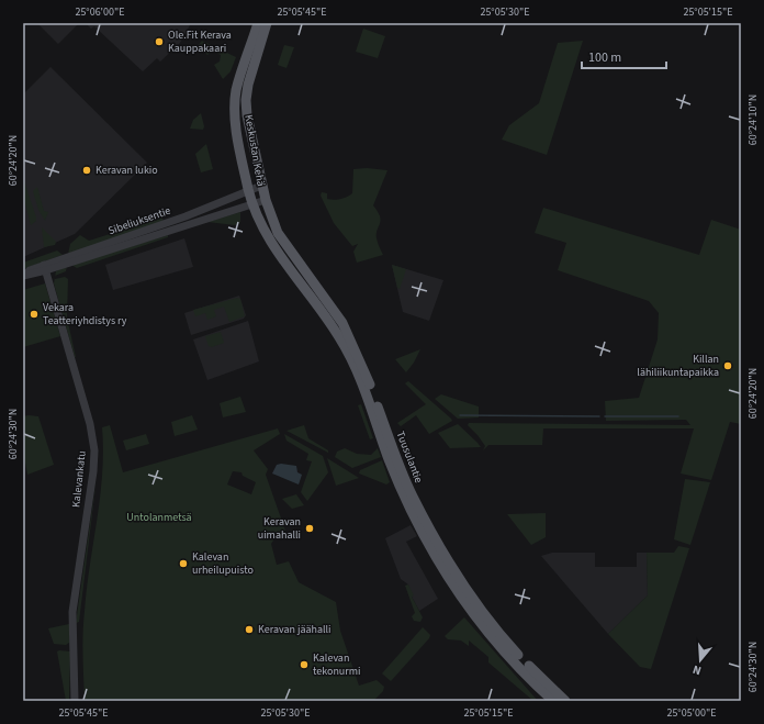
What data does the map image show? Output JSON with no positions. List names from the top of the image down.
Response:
{
  "streets": {
    "main road": ["Keskustan Kehä", "Tuusulantie"],
    "street": ["Sibeliuksentie", "Kalevankatu"]
  },
  "crossings": [
    ["Keskustan Kehä", "Sibeliuksentie"],
    ["Keskustan Kehä", "Tuusulantie"],
    ["Sibeliuksentie", "Tuusulantie"],
    ["Sibeliuksentie", "Kalevankatu"]
  ],
  "parks": ["Untolanmetsä"],
  "places": [
    "Ole.Fit Kerava Kauppakaari",
    "Keravan lukio",
    "Vekara Teatteriyhdistys ry",
    "Killan lähiliikuntapaikka",
    "Keravan uimahalli",
    "Kalevan urheilupuisto",
    "Keravan jäähalli",
    "Kalevan tekonurmi"
  ],
  "scale_bar": "100 m",
  "north": "bottom",
  "coordinates": [
    "25°06'00\"E",
    "25°05'45\"E",
    "25°05'30\"E",
    "25°05'15\"E",
    "60°24'10\"N",
    "60°24'20\"N",
    "60°24'30\"N",
    "25°05'00\"E"
  ]
}
